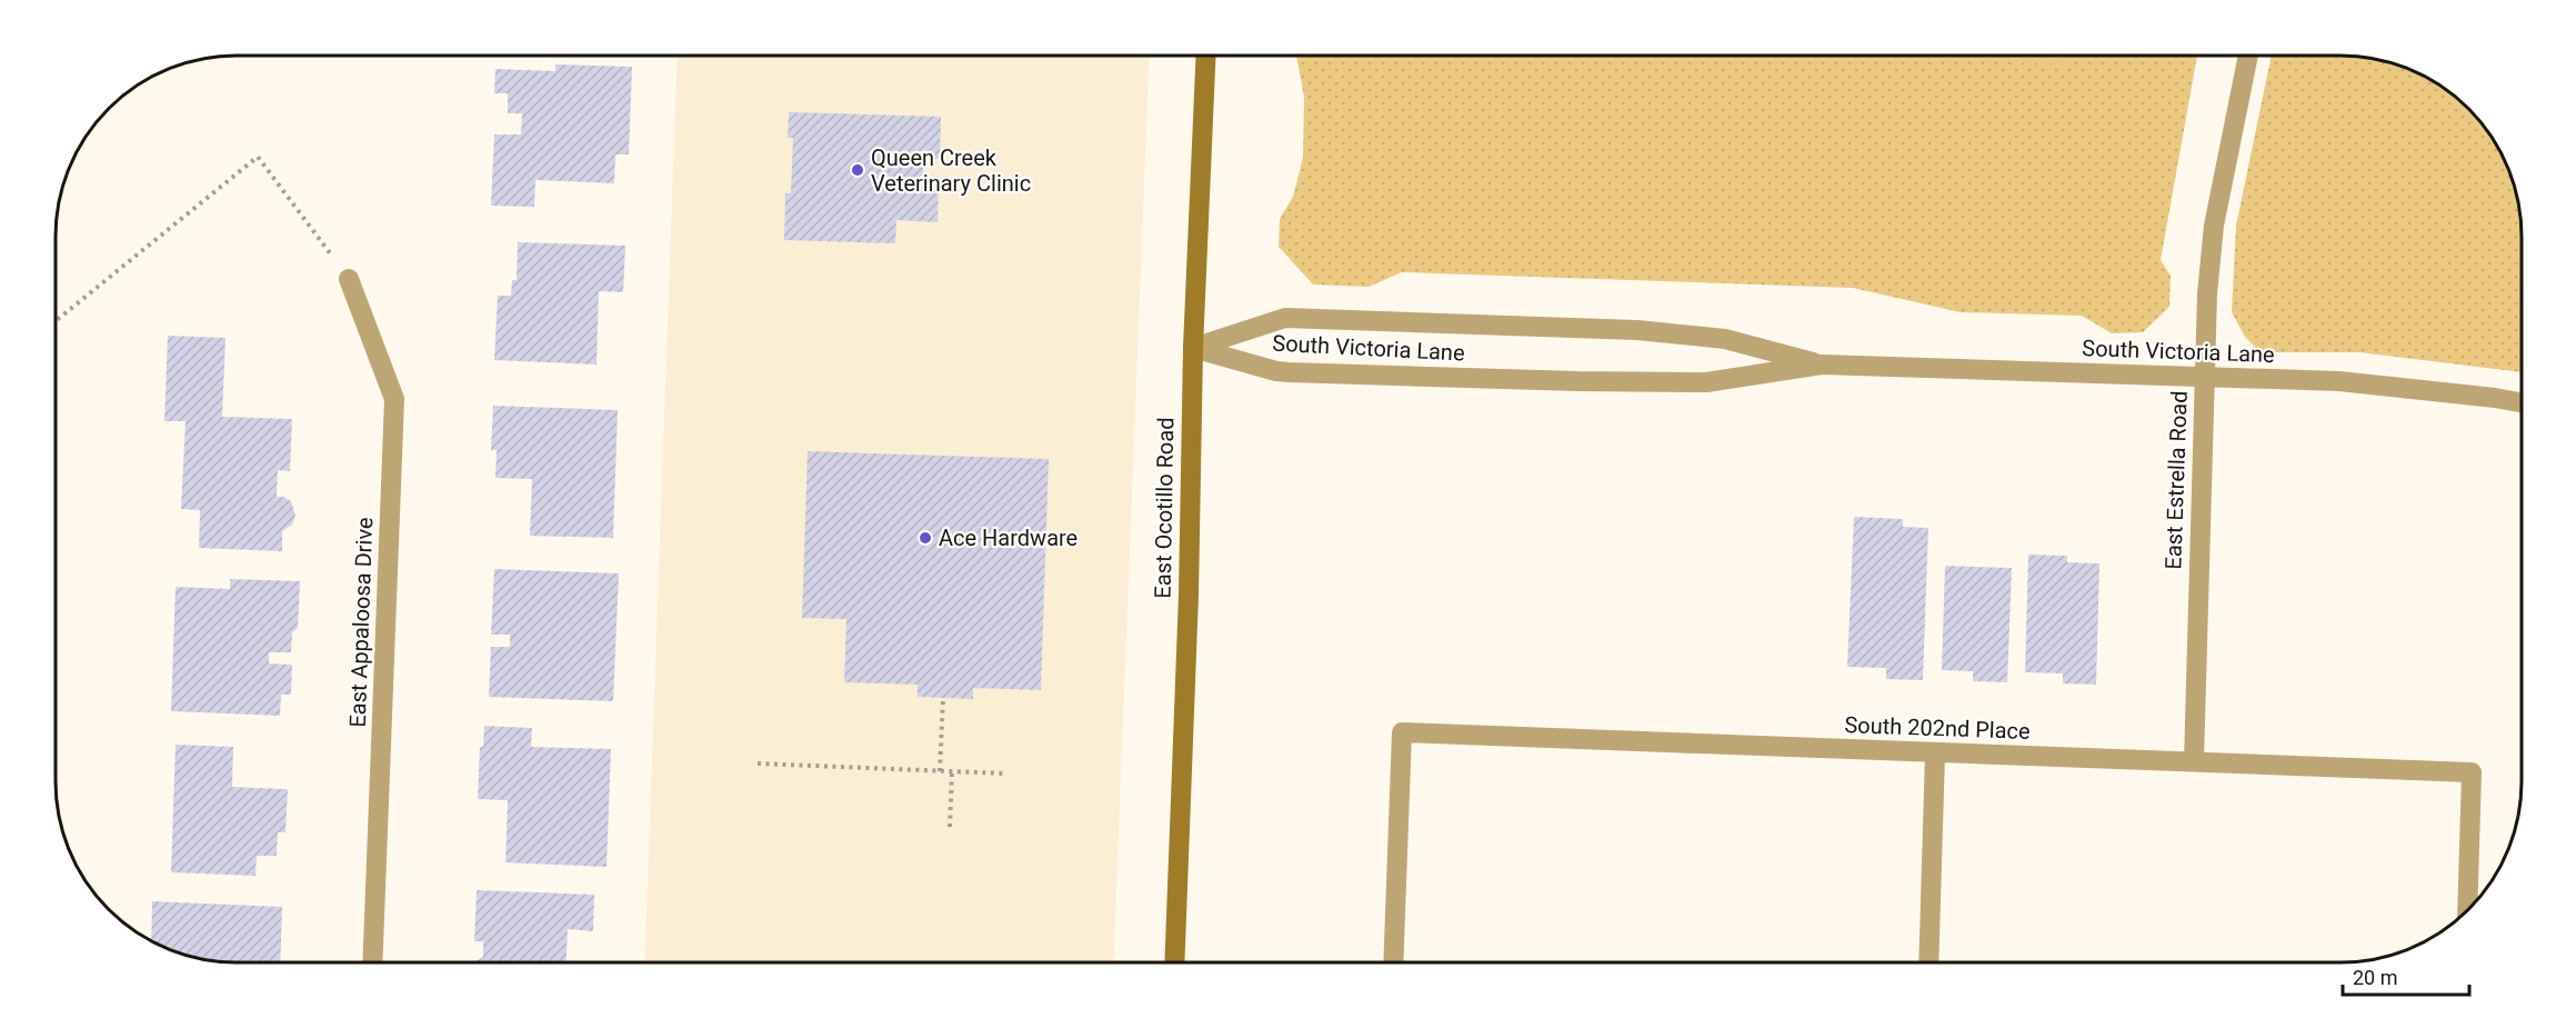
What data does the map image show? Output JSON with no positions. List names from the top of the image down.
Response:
{
  "streets": {
    "main road": ["East Ocotillo Road"],
    "street": [
      "South Victoria Lane",
      "East Estrella Road",
      "East Appaloosa Drive",
      "South 202nd Place"
    ]
  },
  "crossings": [
    ["South Victoria Lane", "East Estrella Road"],
    ["South Victoria Lane", "East Ocotillo Road"],
    ["East Estrella Road", "South 202nd Place"]
  ],
  "places": ["Queen Creek Veterinary Clinic", "Ace Hardware"],
  "scale_bar": "20 m"
}
